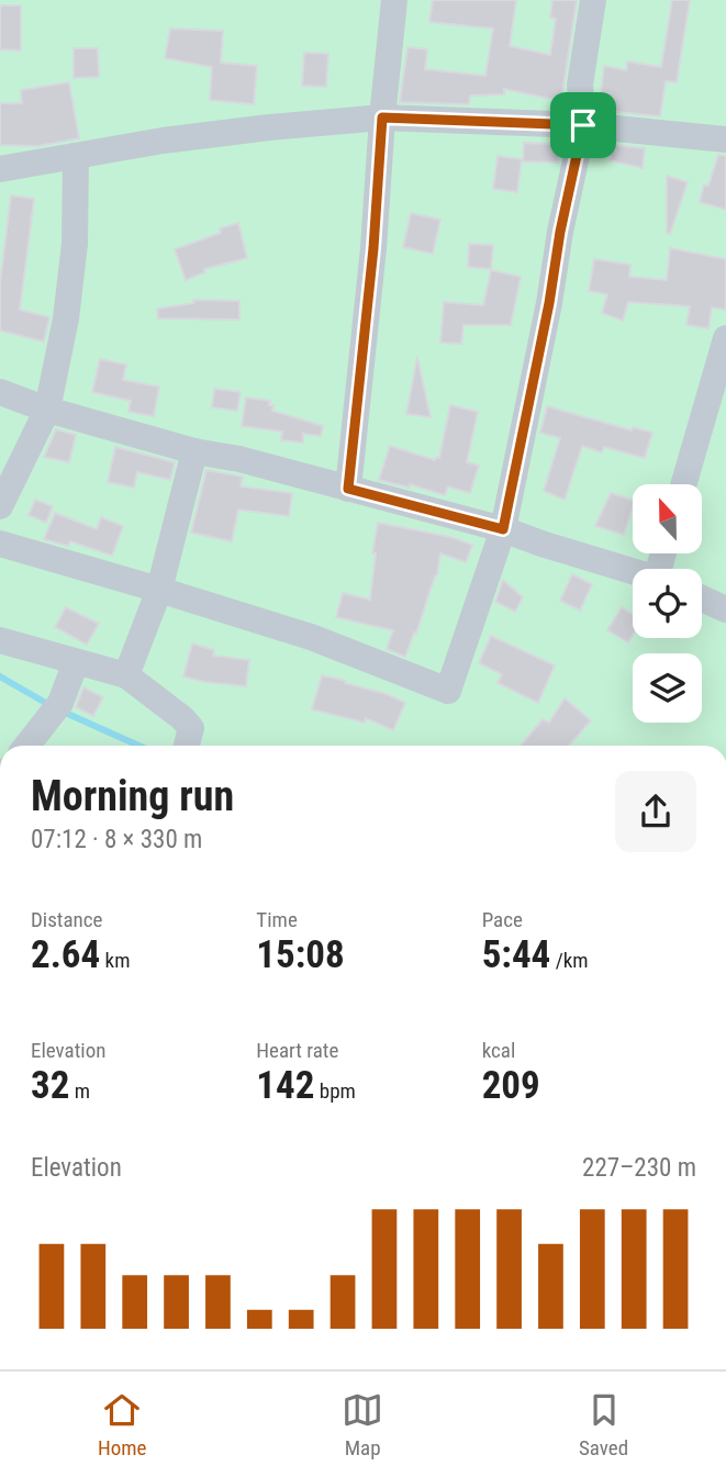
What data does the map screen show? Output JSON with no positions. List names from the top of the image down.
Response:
{
  "north": "top",
  "page": {
    "heading": ["Morning run", "07:12 · 8 × 330 m"],
    "stats": [
      ["Distance", "2.64 km"],
      ["Time", "15:08"],
      ["Pace", "5:44 /km"],
      ["Elevation", "32 m"],
      ["Heart rate", "142 bpm"],
      ["kcal", "209"]
    ],
    "chart": ["Elevation", "227–230 m"],
    "tabs": ["Home", "Map", "Saved"]
  }
}
